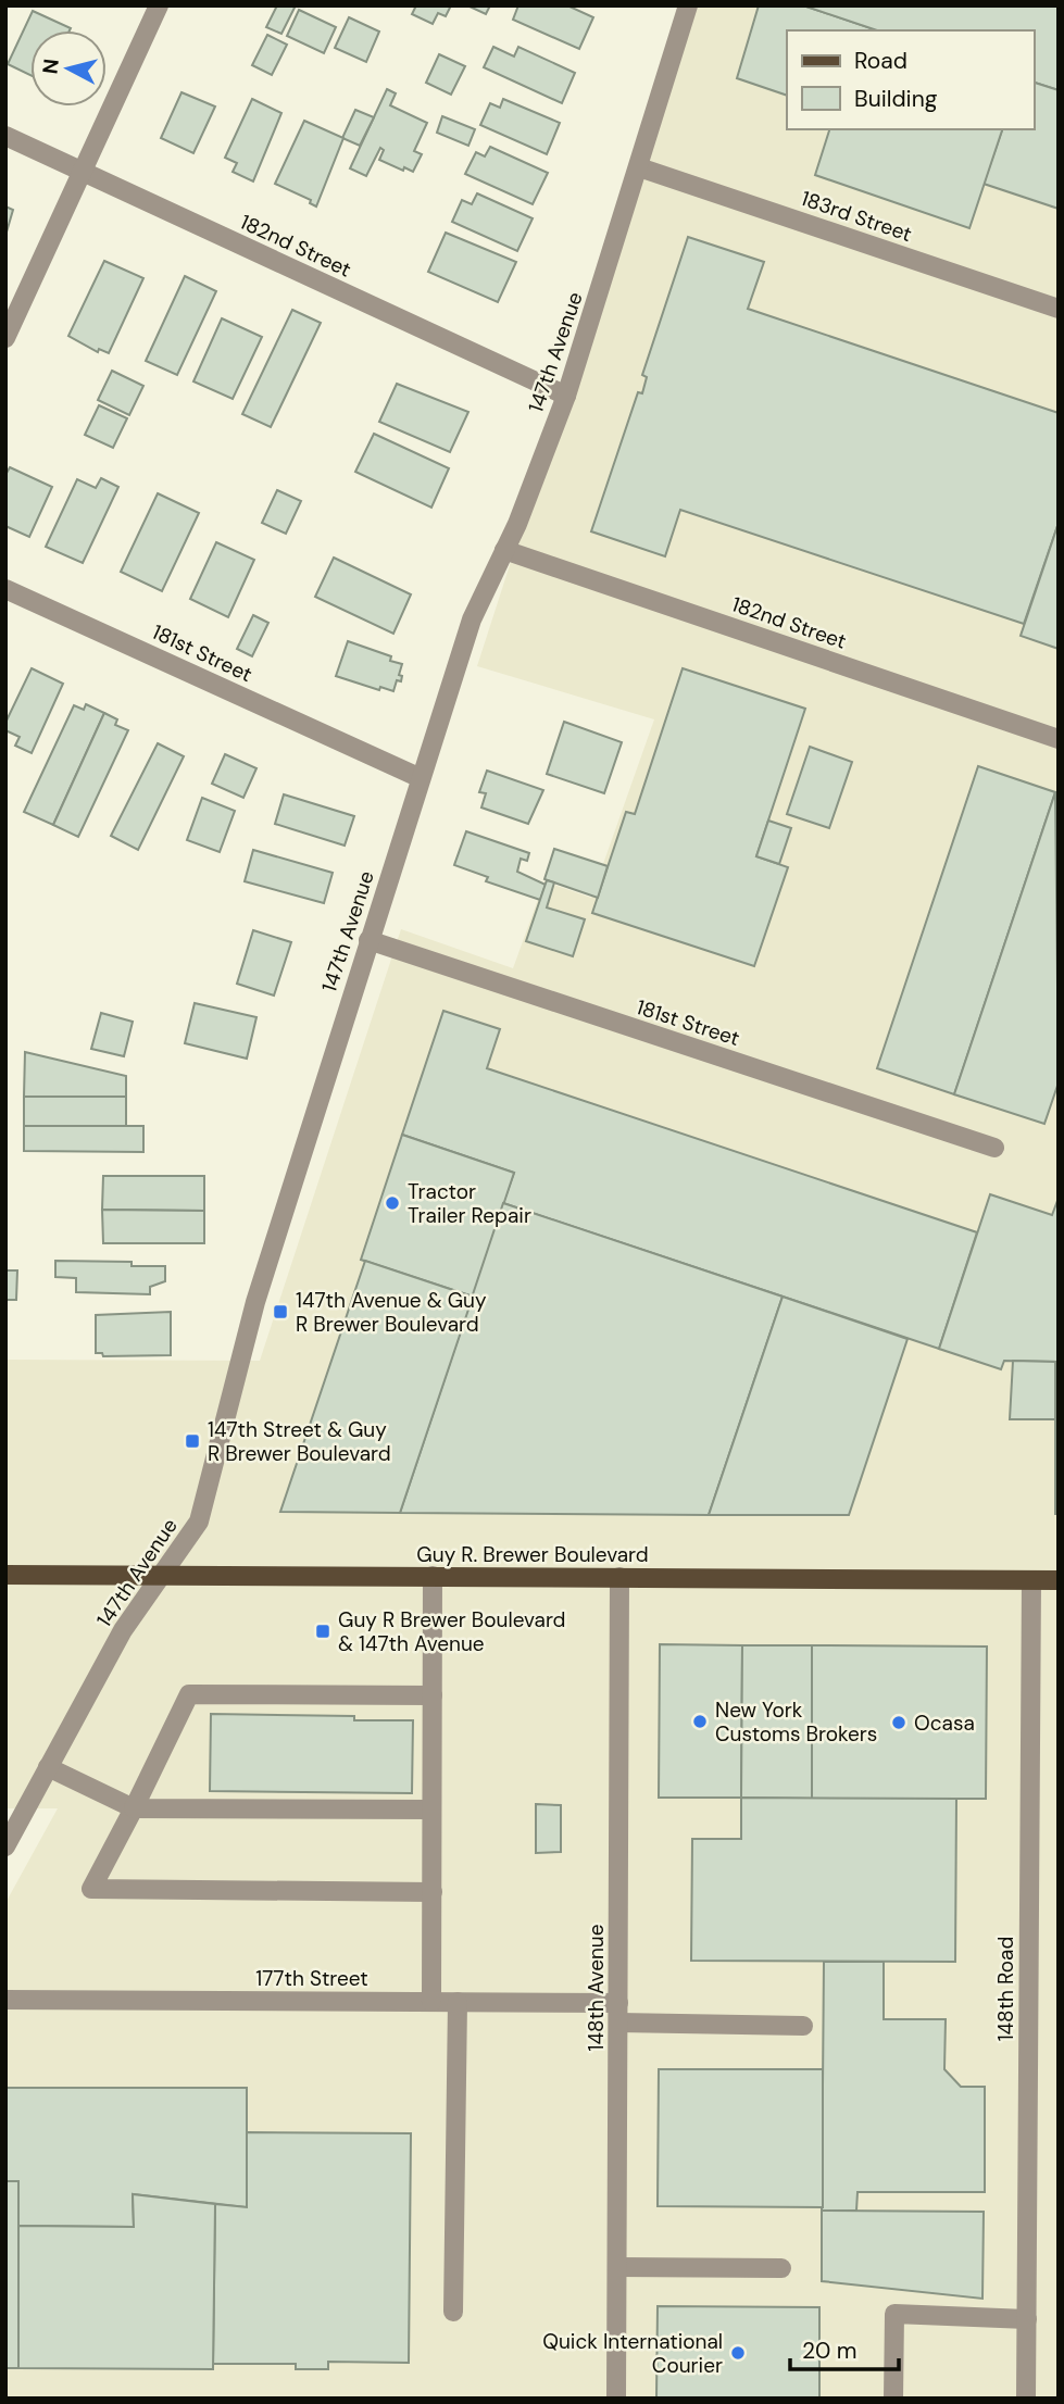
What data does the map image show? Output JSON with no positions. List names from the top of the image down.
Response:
{
  "streets": {
    "main road": ["Guy R. Brewer Boulevard"],
    "street": [
      "183rd Street",
      "182nd Street",
      "147th Avenue",
      "181st Street",
      "177th Street",
      "148th Avenue",
      "148th Road"
    ]
  },
  "crossings": [
    ["183rd Street", "147th Avenue"],
    ["182nd Street", "147th Avenue"],
    ["147th Avenue", "181st Street"],
    ["147th Avenue", "Guy R. Brewer Boulevard"],
    ["Guy R. Brewer Boulevard", "148th Avenue"],
    ["Guy R. Brewer Boulevard", "148th Road"],
    ["177th Street", "148th Avenue"]
  ],
  "places": {
    "other": [
      "Tractor Trailer Repair",
      "New York Customs Brokers",
      "Ocasa",
      "Quick International Courier"
    ],
    "transit": ["147th Avenue & Guy R Brewer Boulevard", "147th Street & Guy R Brewer Boulevard", "Guy R Brewer Boulevard & 147th Avenue"]
  },
  "legend": ["Road", "Building"],
  "scale_bar": "20 m",
  "north": "left"
}
